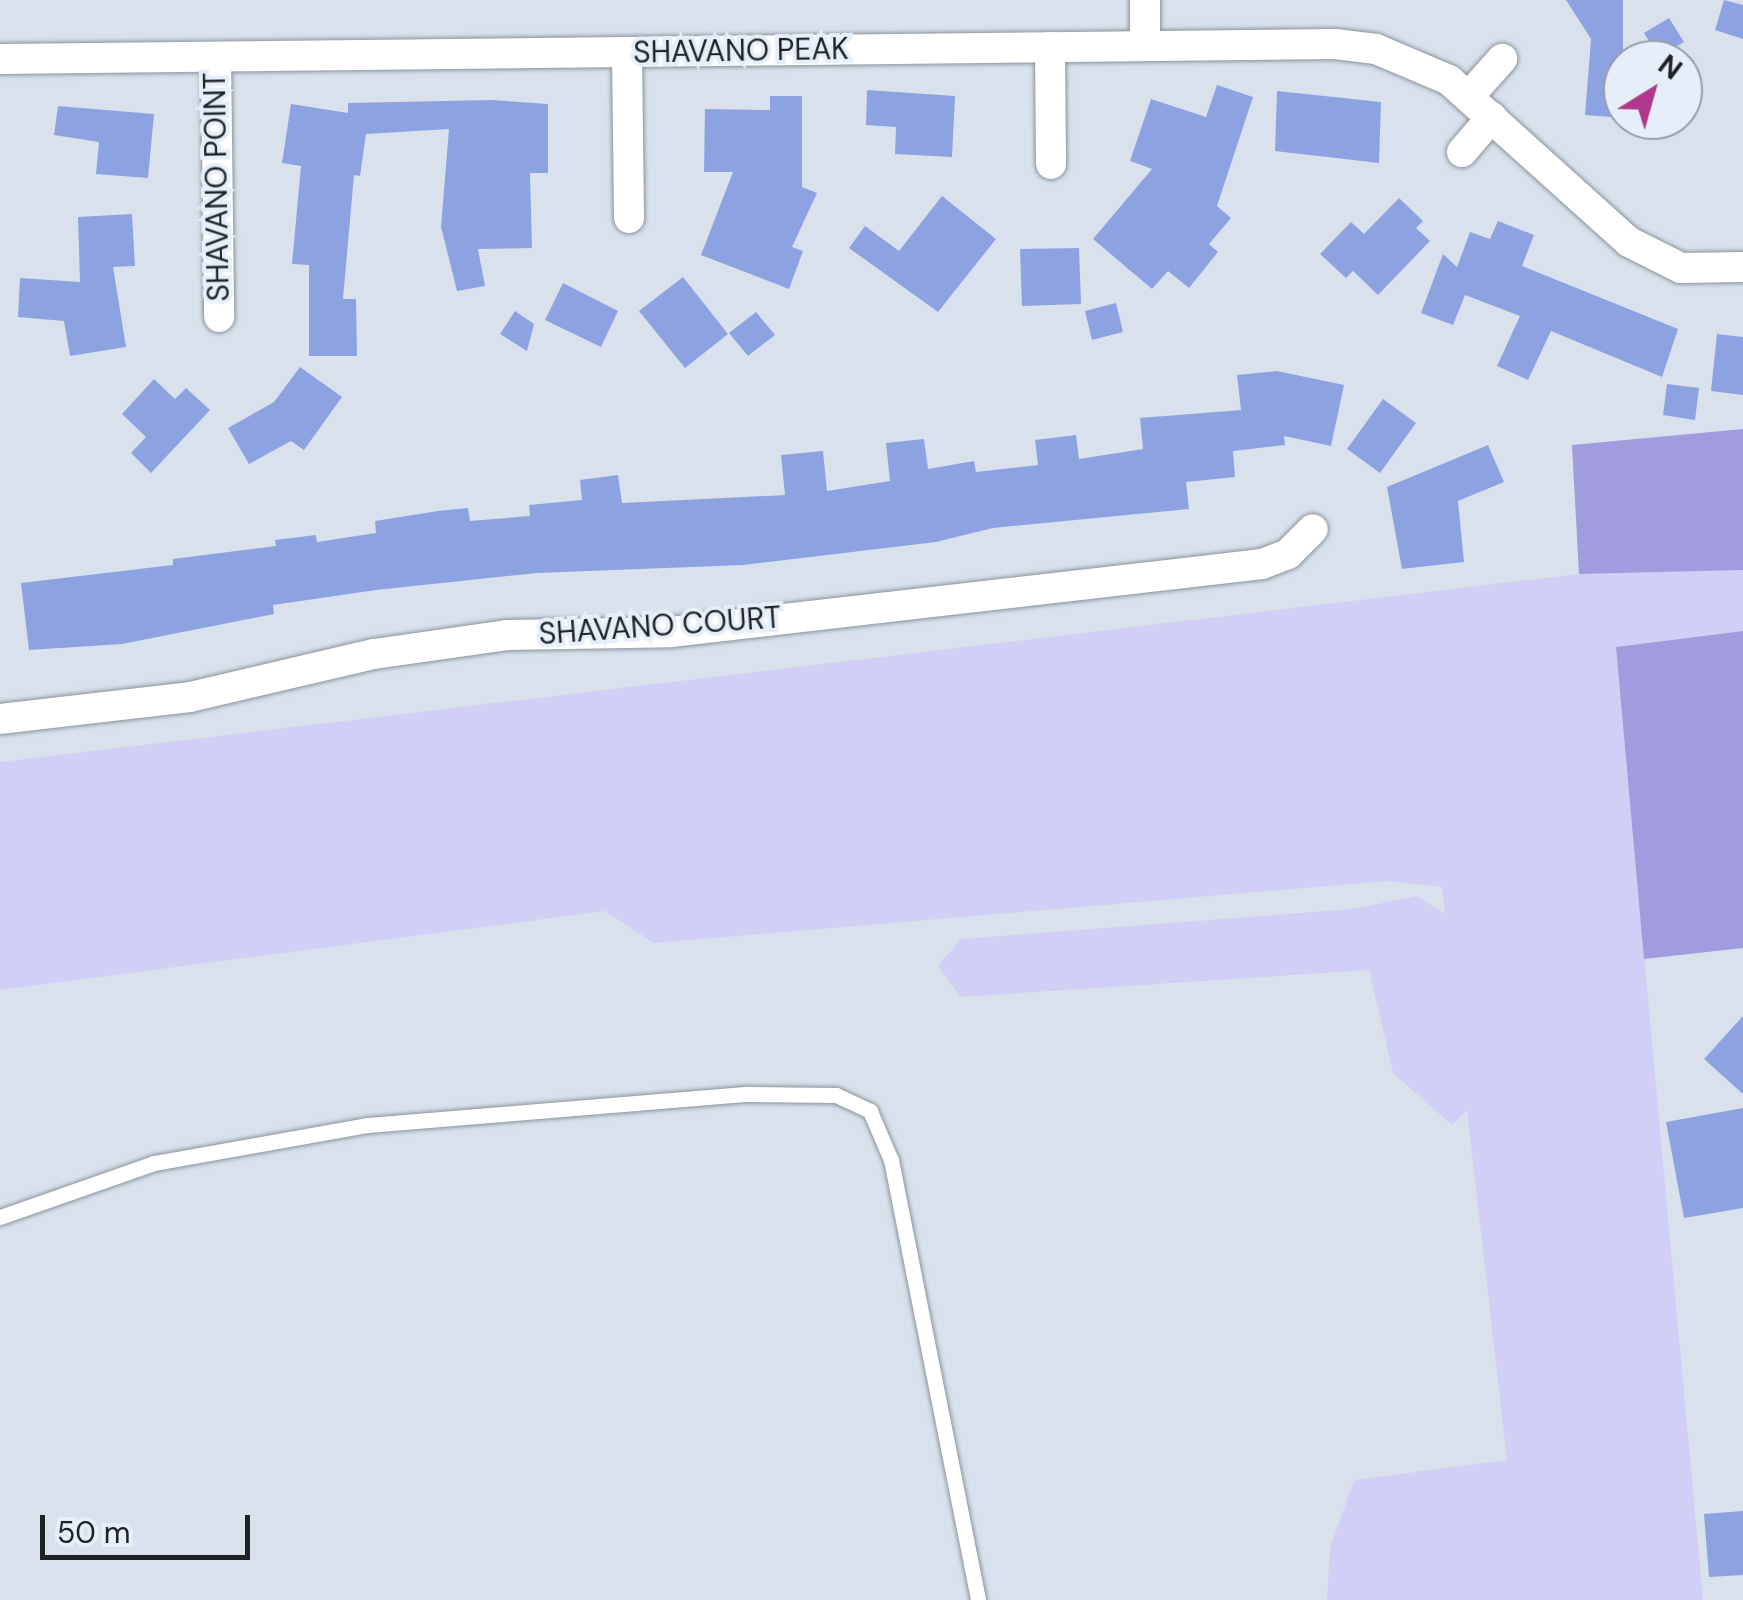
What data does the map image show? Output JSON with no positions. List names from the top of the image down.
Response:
{
  "streets": {
    "street": ["SHAVANO PEAK", "SHAVANO POINT", "SHAVANO COURT"]
  },
  "crossings": [
    ["SHAVANO PEAK", "SHAVANO POINT"]
  ],
  "scale_bar": "50 m",
  "north": "top right"
}
